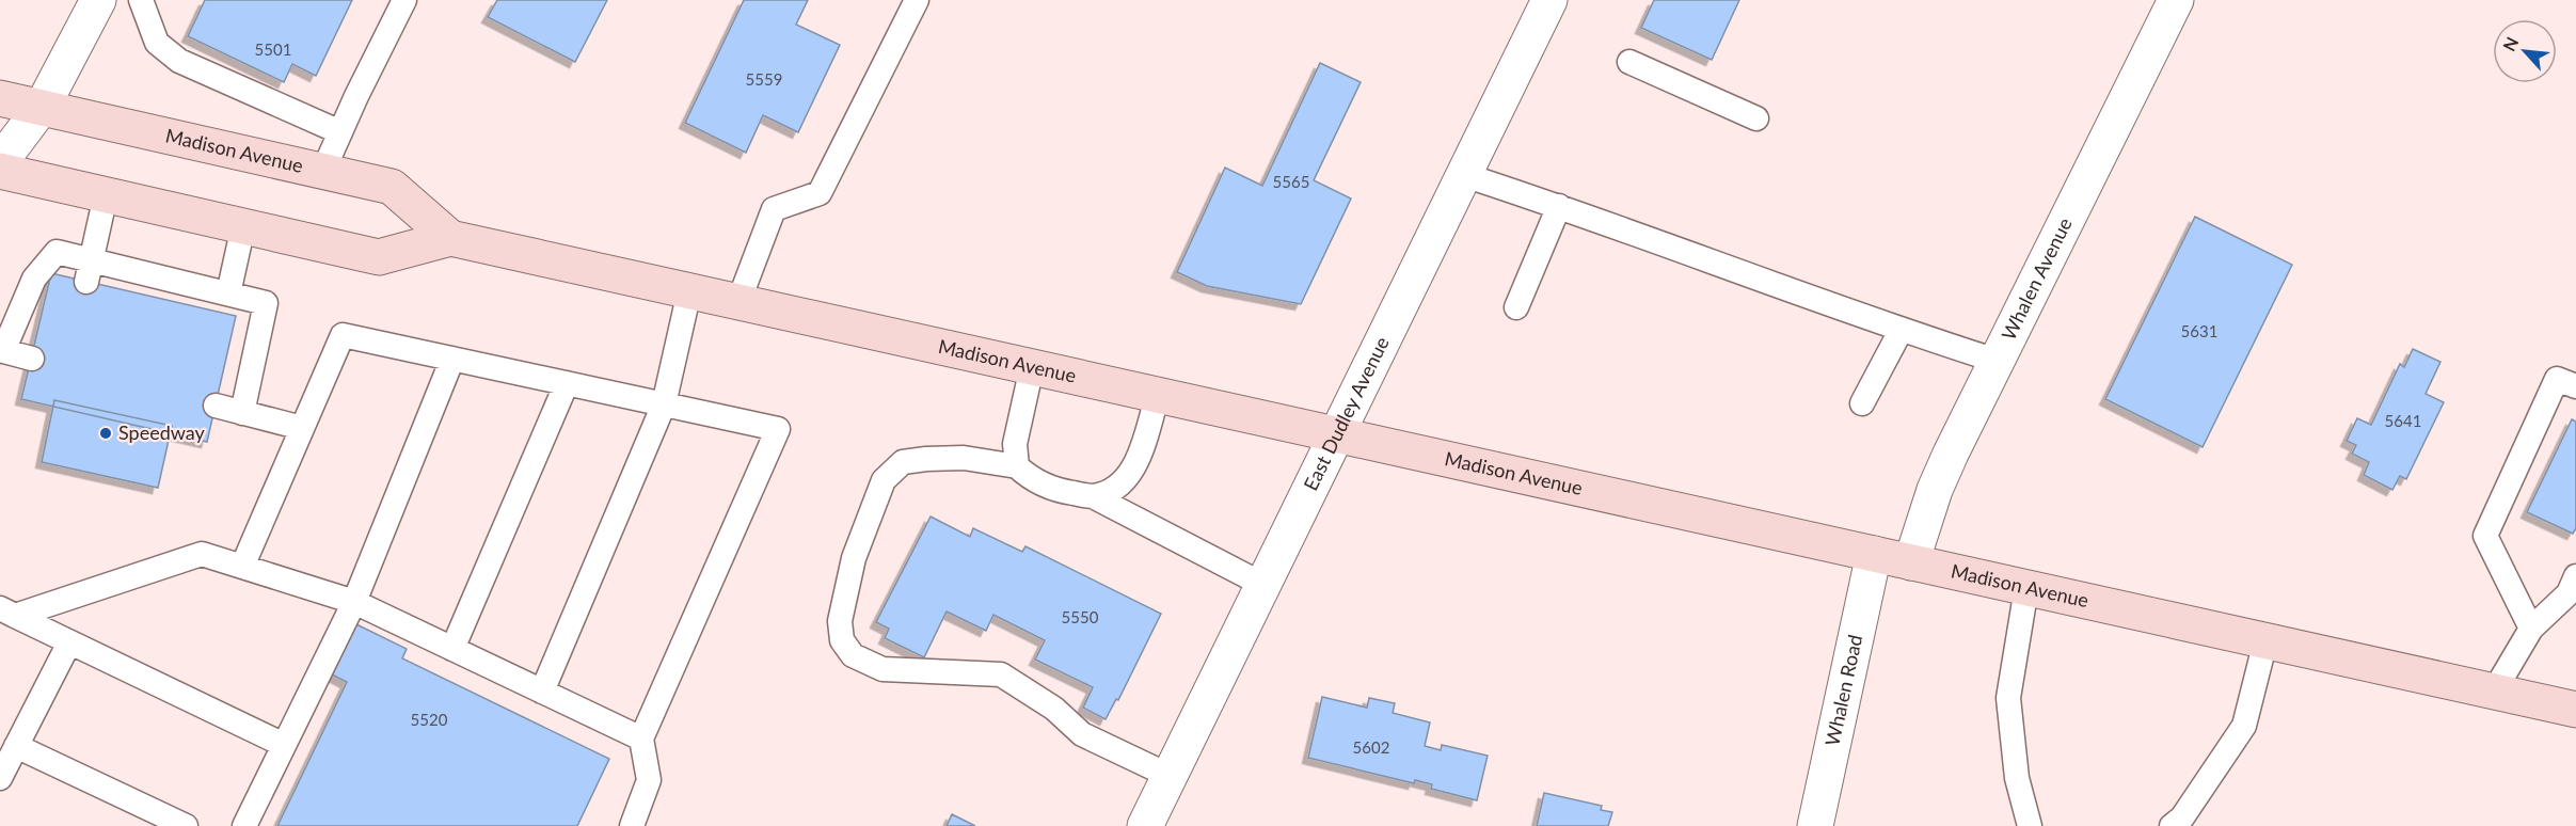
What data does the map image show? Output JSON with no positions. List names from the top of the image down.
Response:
{
  "streets": {
    "main road": ["Madison Avenue"],
    "street": ["Whalen Avenue", "East Dudley Avenue", "Whalen Road"]
  },
  "crossings": [
    ["Madison Avenue", "Whalen Avenue"],
    ["Madison Avenue", "East Dudley Avenue"],
    ["Madison Avenue", "Whalen Road"]
  ],
  "places": ["Speedway"],
  "house_numbers": [
    "5501",
    "5559",
    "5565",
    "5631",
    "5641",
    "5550",
    "5520",
    "5602"
  ],
  "north": "top left"
}
